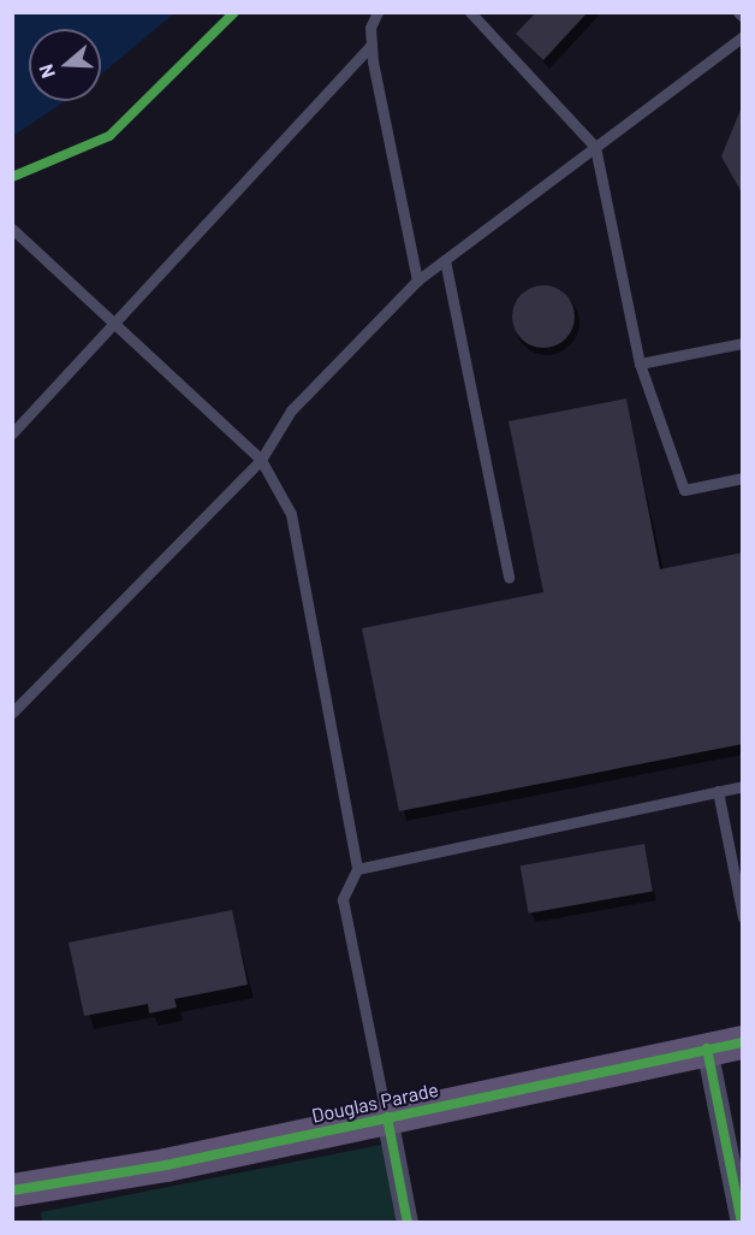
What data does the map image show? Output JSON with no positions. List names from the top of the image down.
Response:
{
  "streets": {
    "main road": ["Douglas Parade"]
  },
  "north": "left"
}
